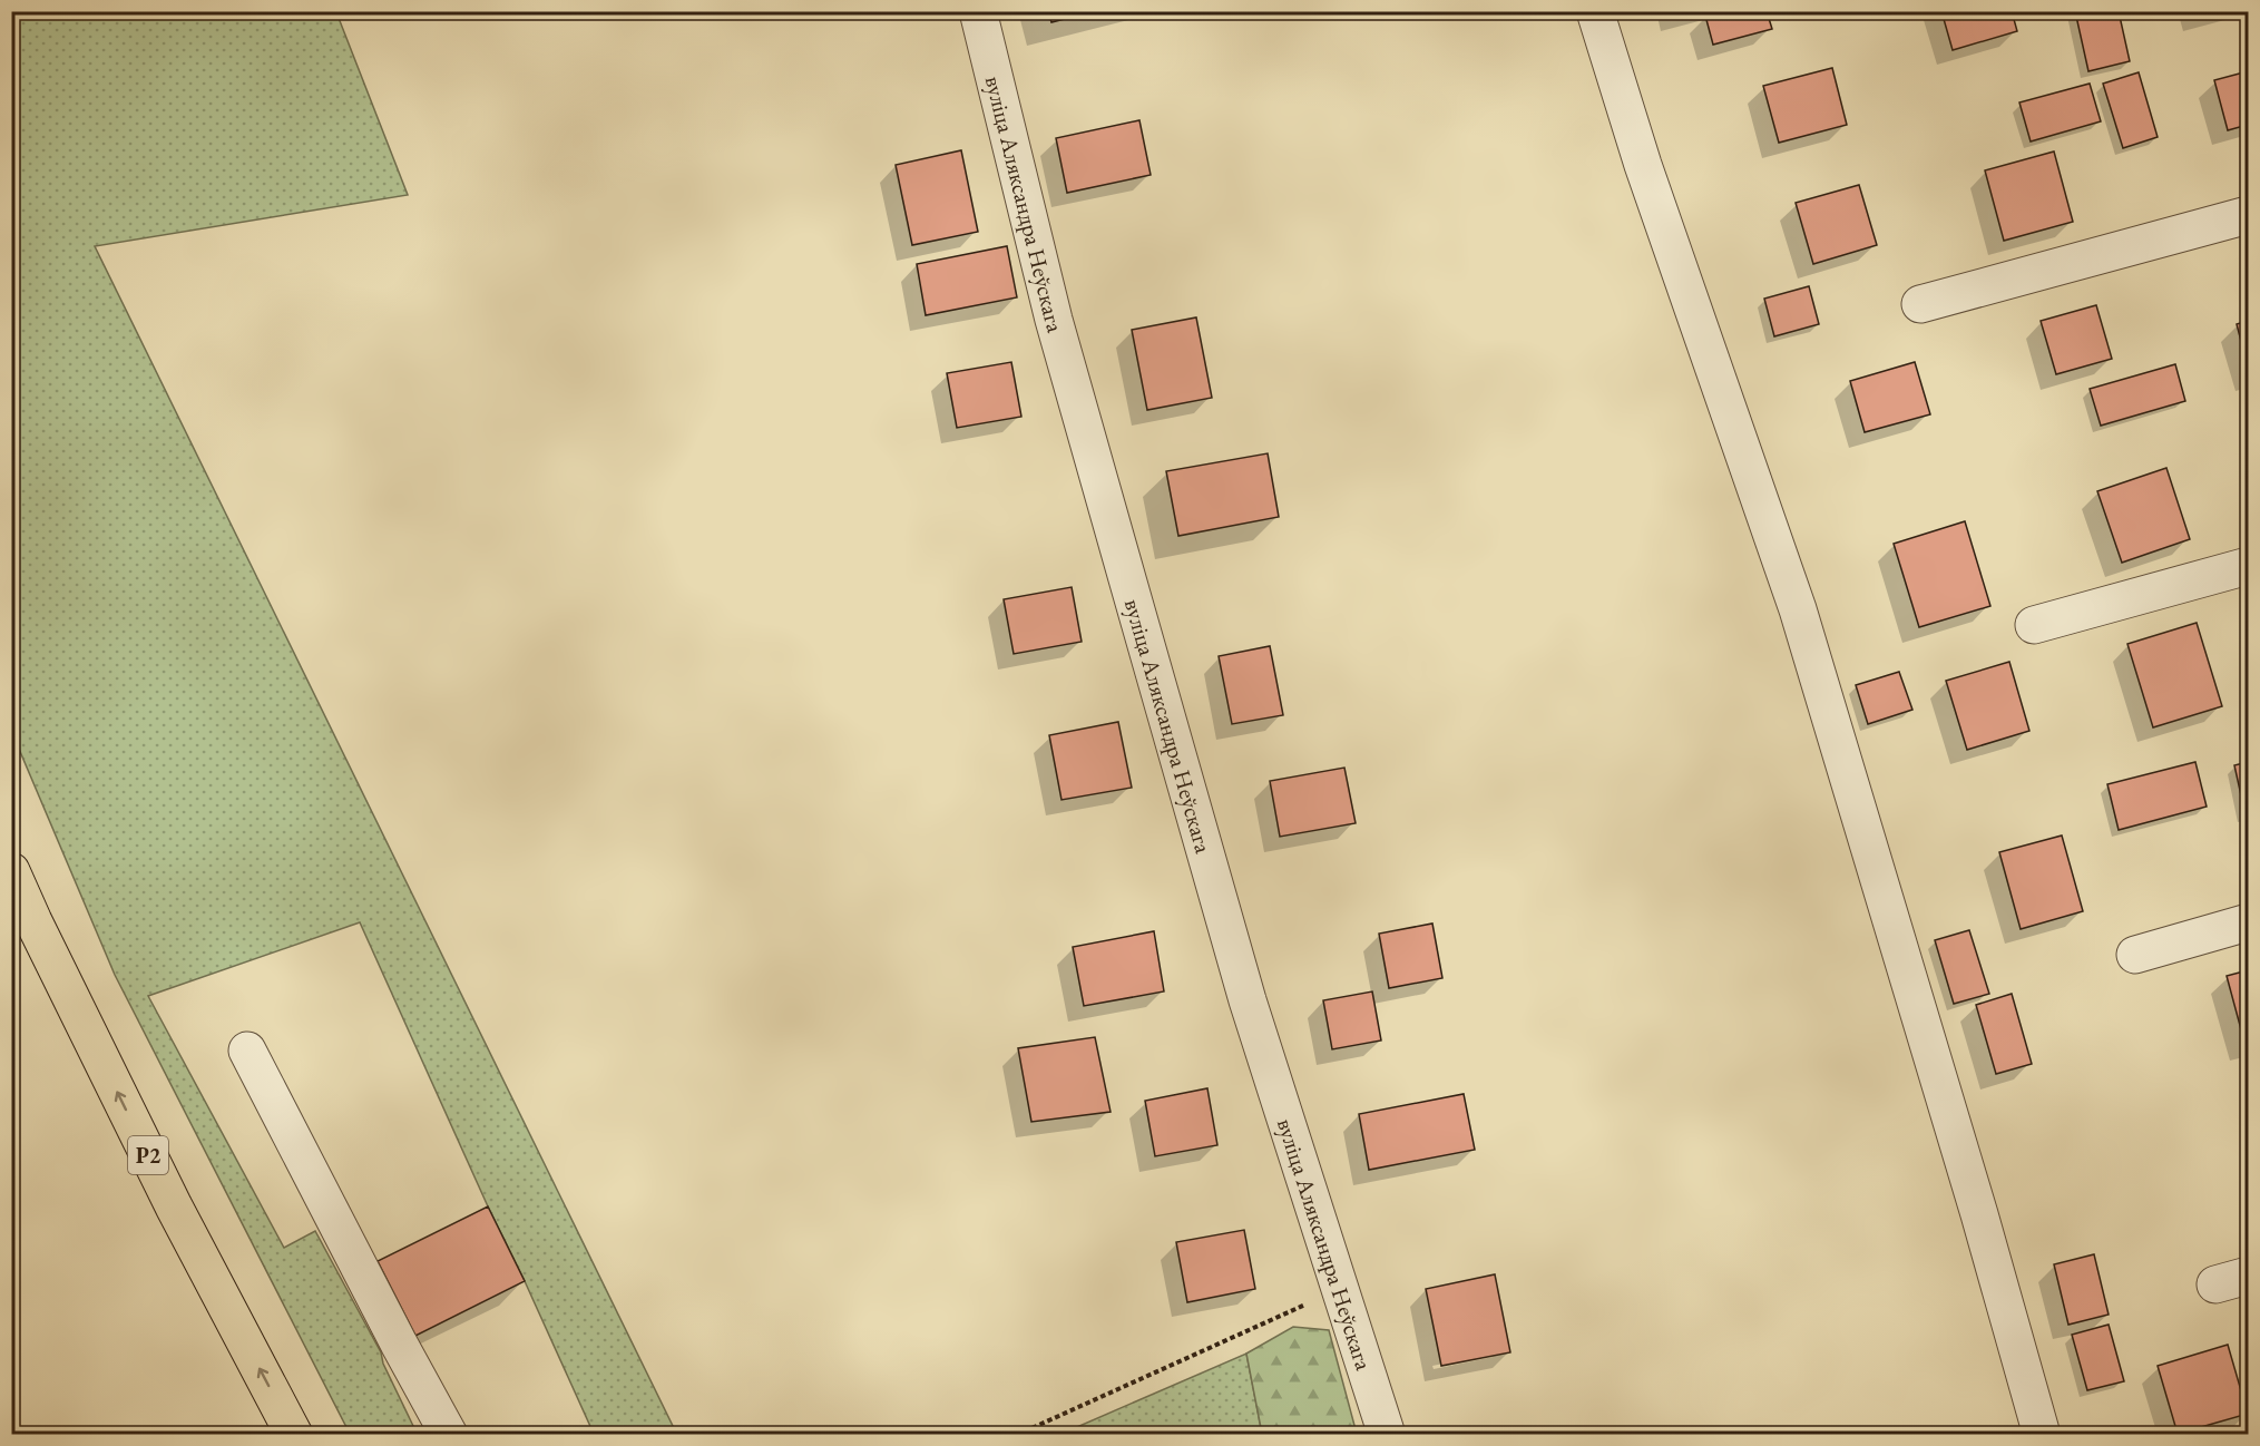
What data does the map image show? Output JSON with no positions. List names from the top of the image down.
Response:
{
  "streets": {
    "highway": ["Р2"],
    "street": ["вуліца Аляксандра Неўскага"]
  }
}
